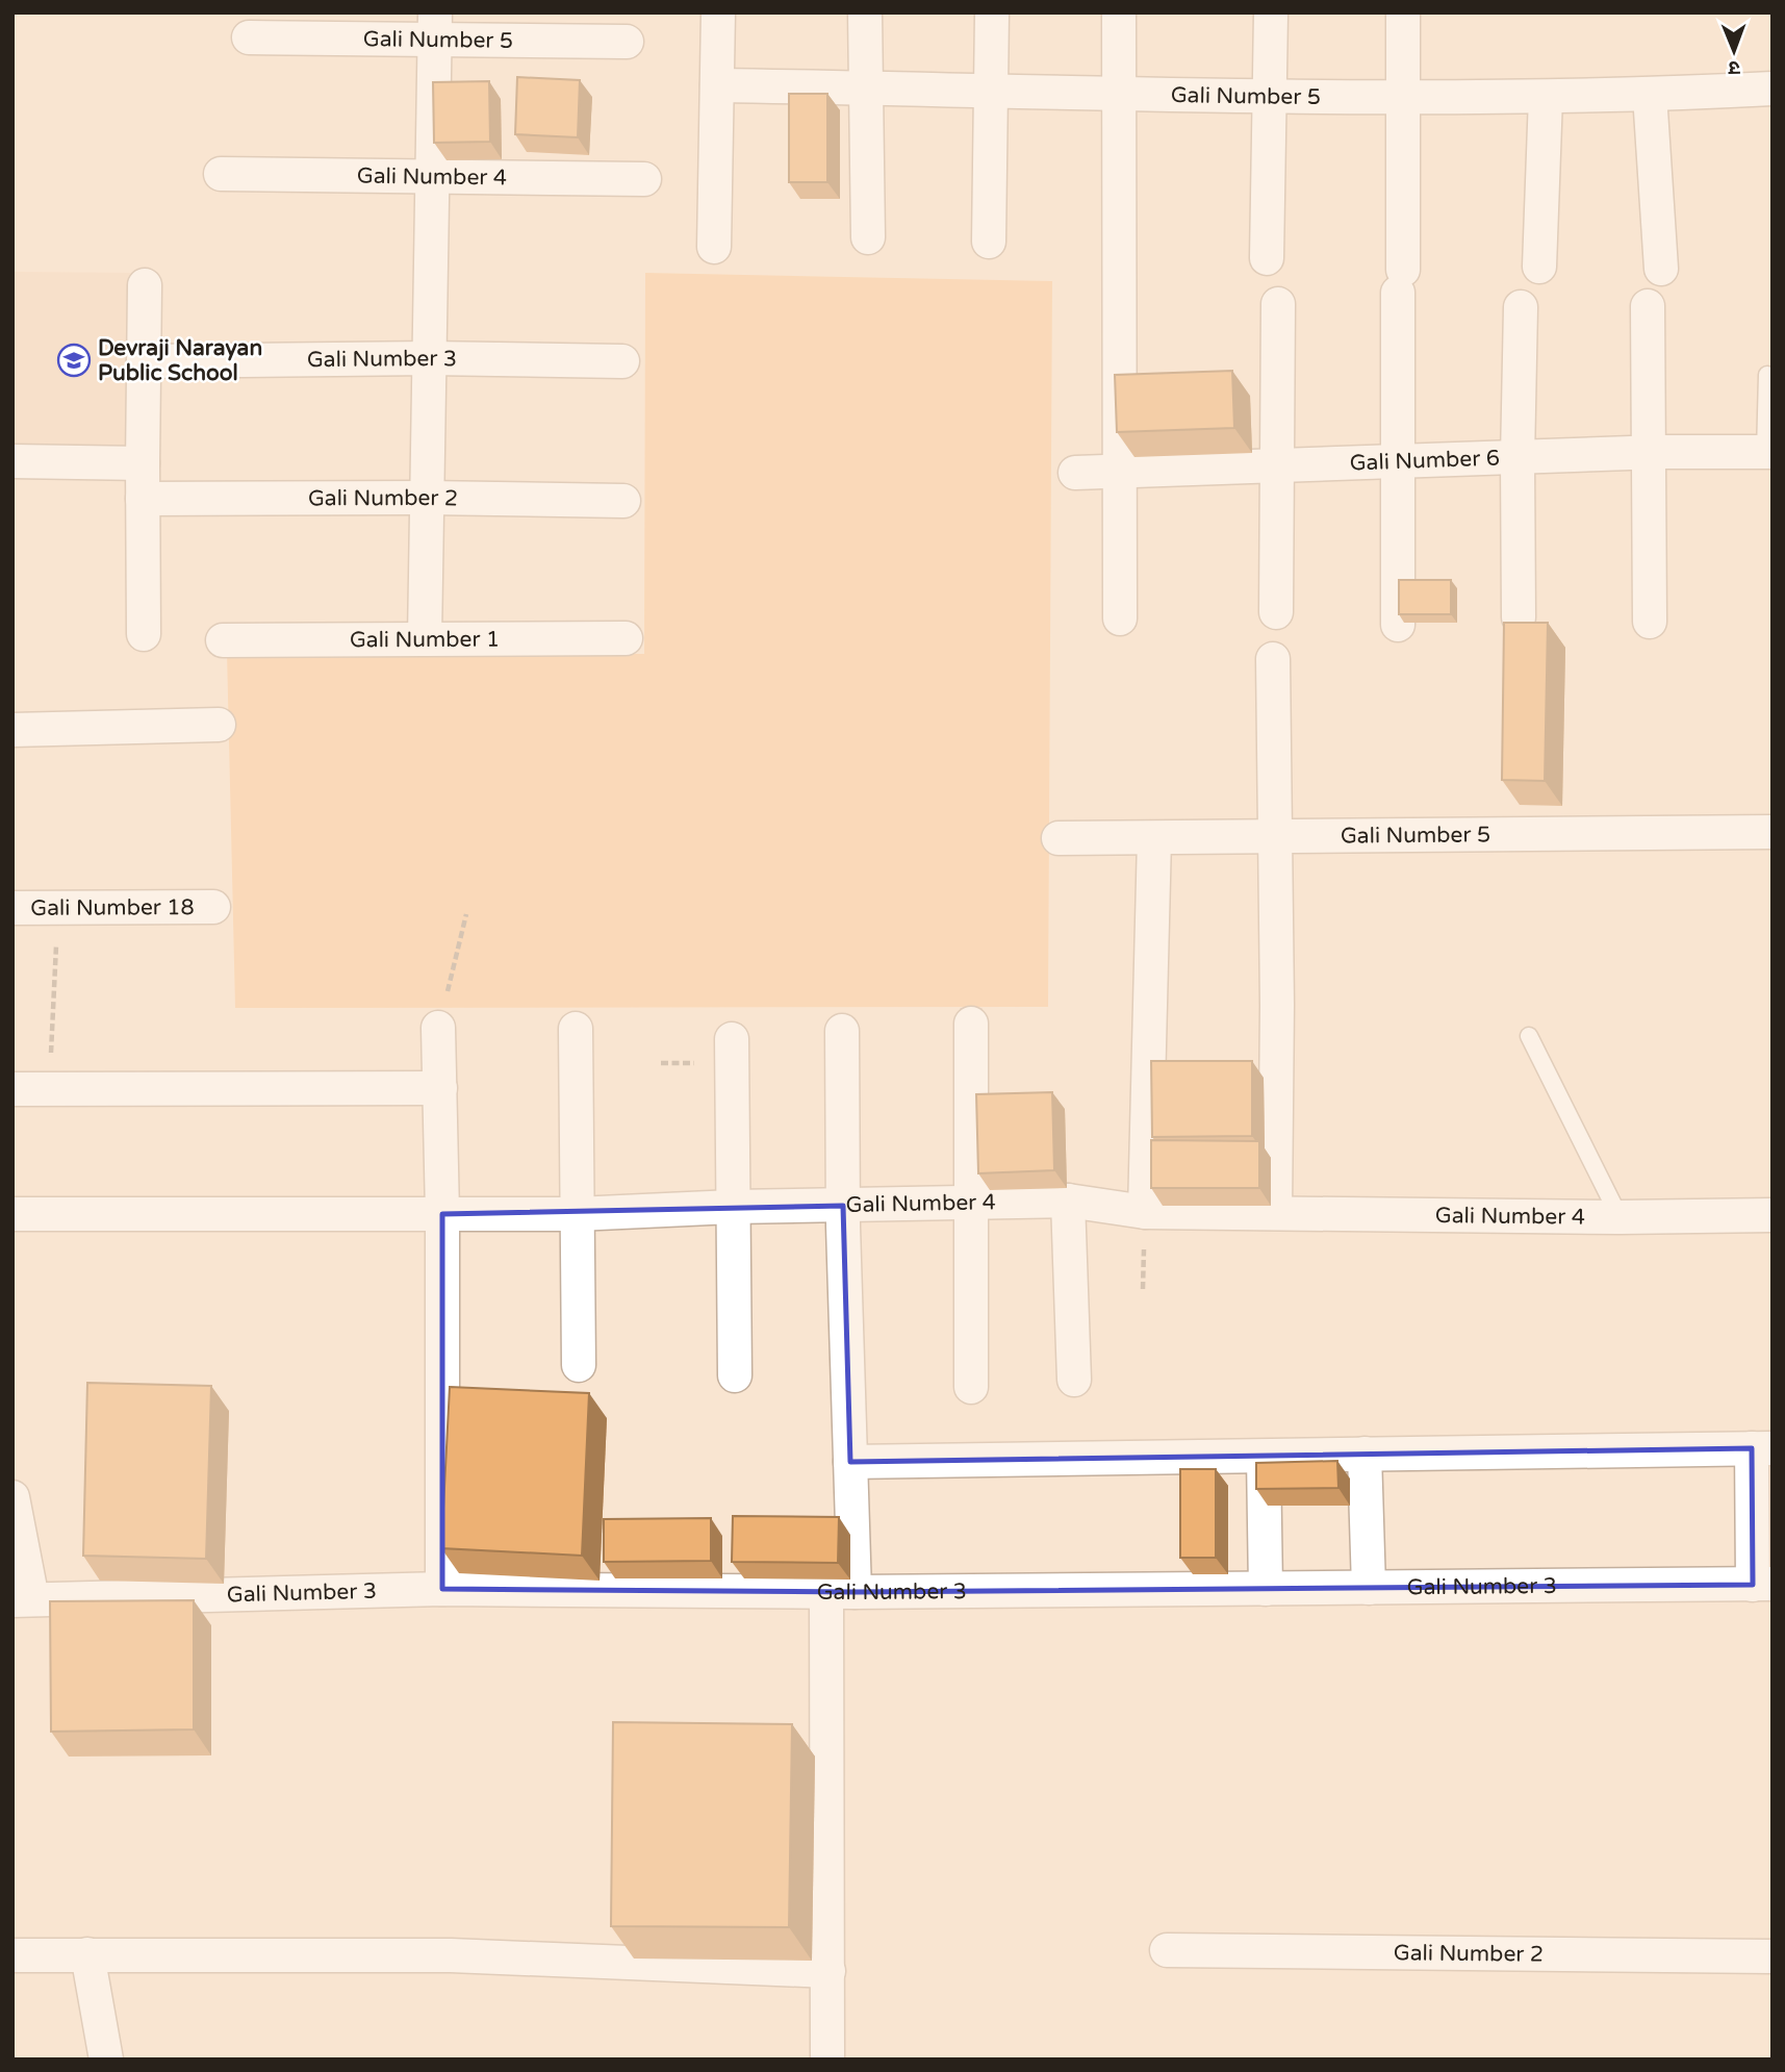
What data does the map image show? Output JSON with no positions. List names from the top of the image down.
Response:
{
  "streets": {
    "street": [
      "Gali Number 5",
      "Gali Number 4",
      "Gali Number 3",
      "Gali Number 6",
      "Gali Number 2",
      "Gali Number 1",
      "Gali Number 18"
    ]
  },
  "places": {
    "school or university": ["Devraji Narayan Public School"]
  },
  "north": "bottom"
}
